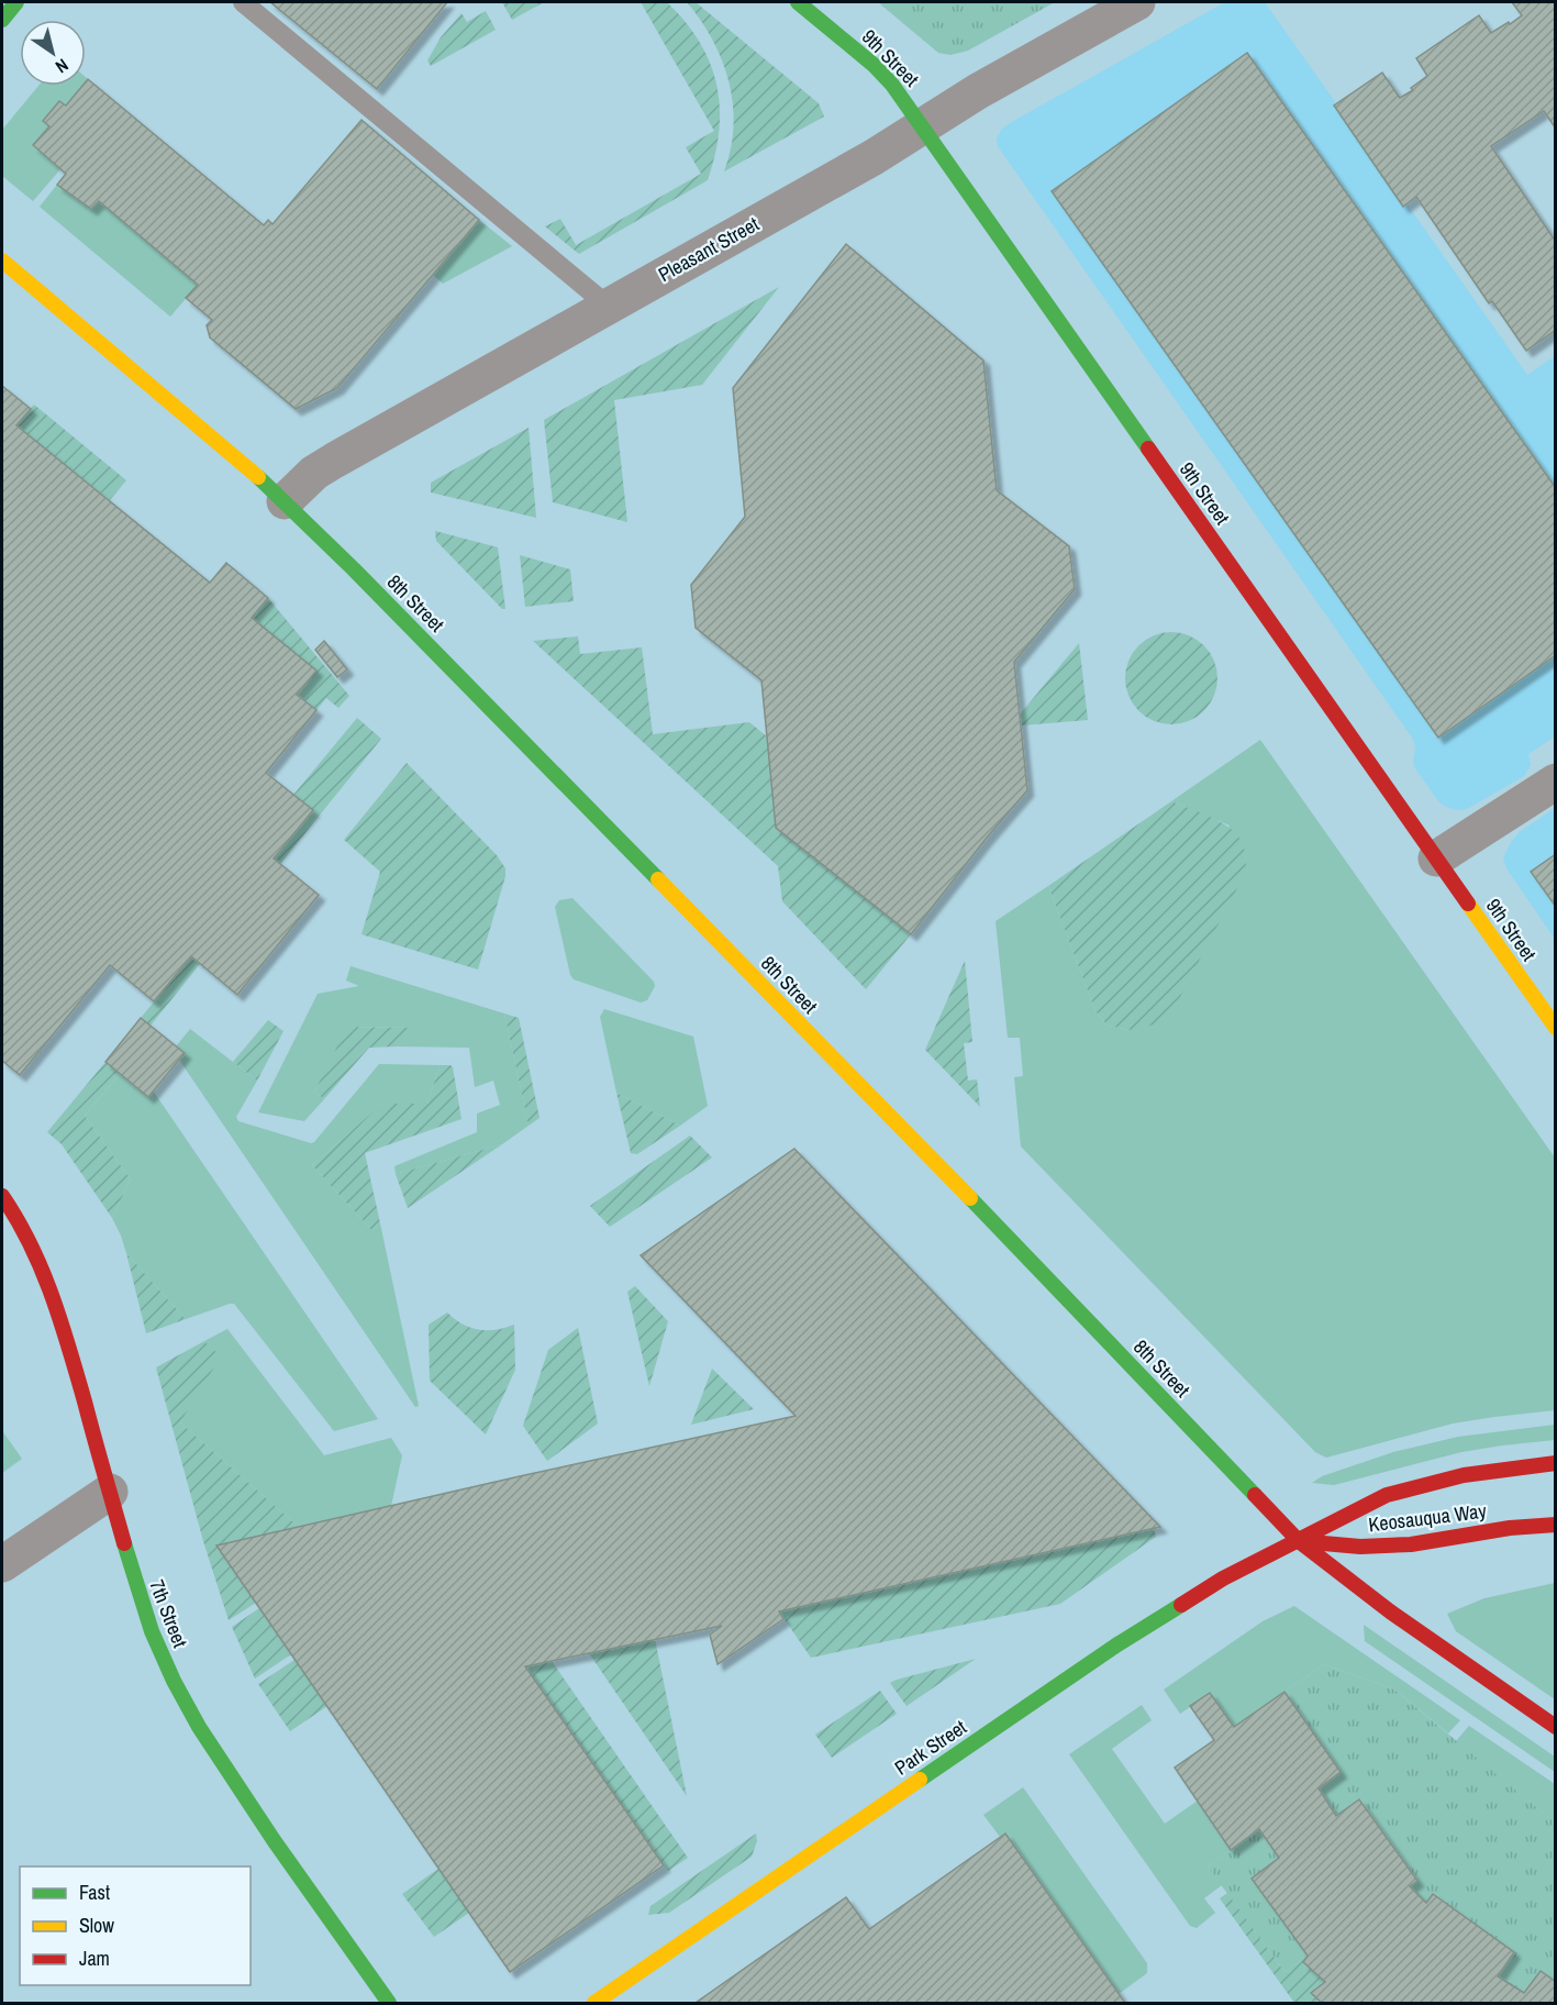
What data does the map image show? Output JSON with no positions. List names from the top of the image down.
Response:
{
  "streets": {
    "main road": [
      "9th Street",
      "8th Street",
      "Keosauqua Way",
      "7th Street",
      "Park Street"
    ],
    "street": ["Pleasant Street"]
  },
  "crossings": [
    ["9th Street", "Pleasant Street"],
    ["Pleasant Street", "8th Street"],
    ["8th Street", "Keosauqua Way"],
    ["8th Street", "Park Street"],
    ["Keosauqua Way", "Park Street"]
  ],
  "legend": ["Fast", "Slow", "Jam"],
  "north": "bottom right"
}
